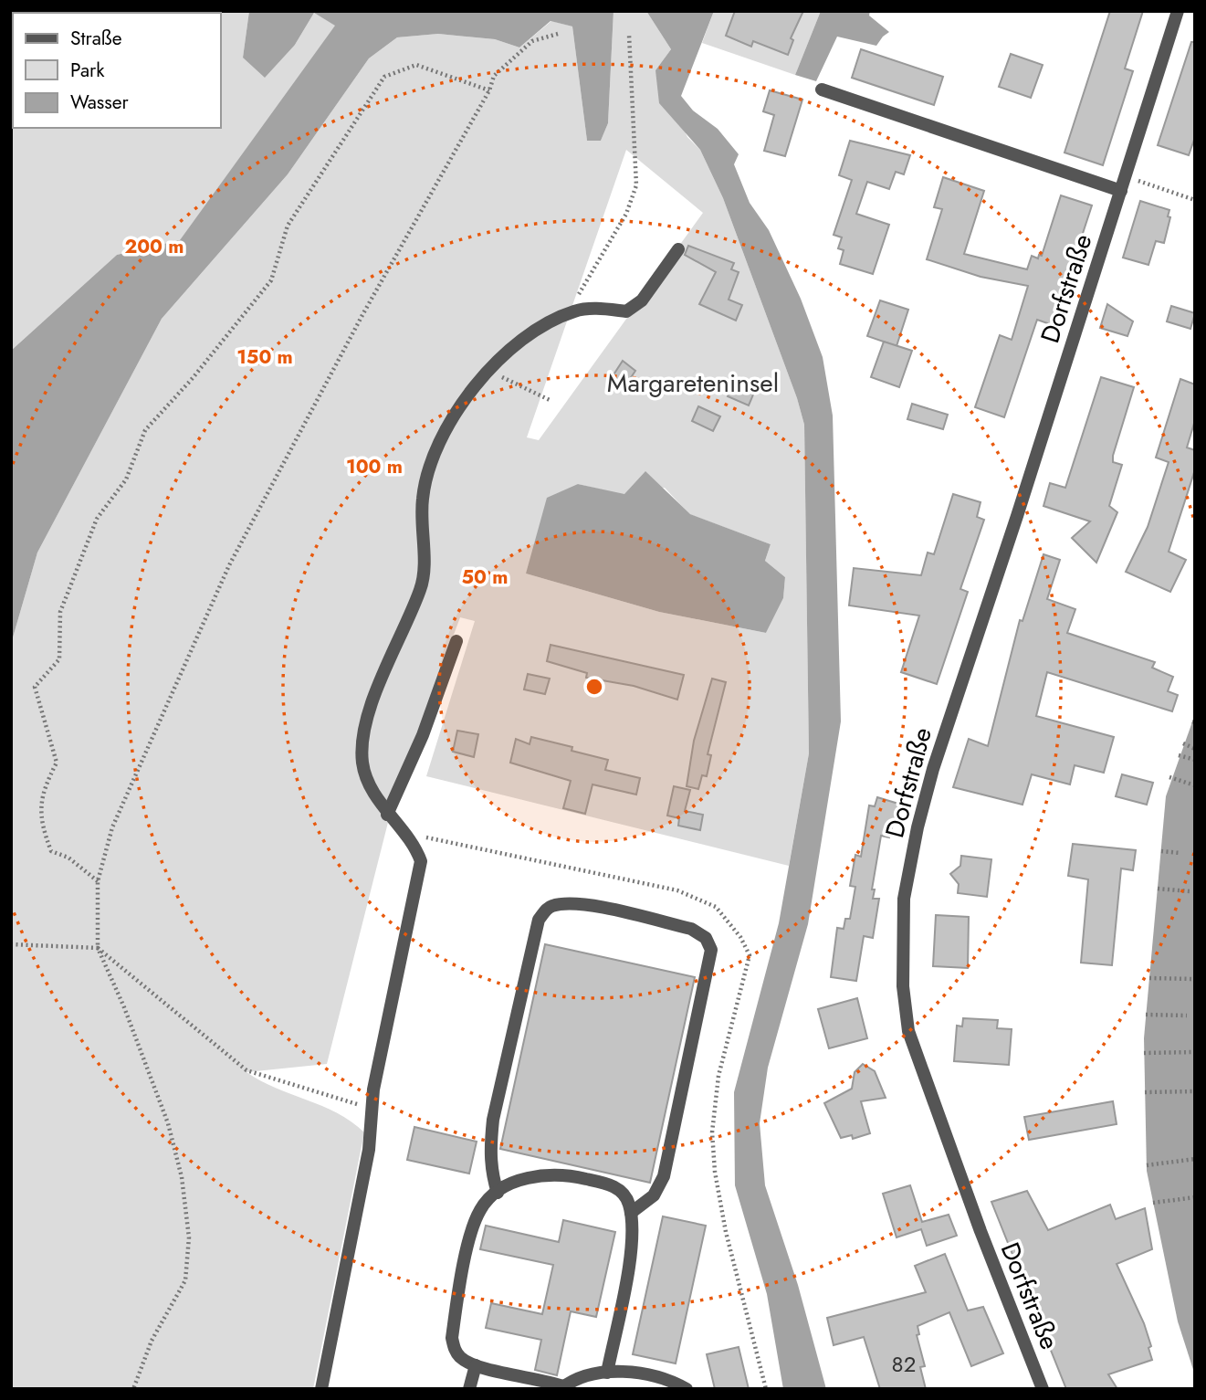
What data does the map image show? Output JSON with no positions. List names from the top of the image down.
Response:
{
  "streets": {
    "street": ["Dorfstraße"]
  },
  "parks": ["Margareteninsel"],
  "house_numbers": ["82"],
  "legend": ["Straße", "Park", "Wasser"],
  "rings": [
    "200 m",
    "150 m",
    "100 m",
    "50 m"
  ]
}
